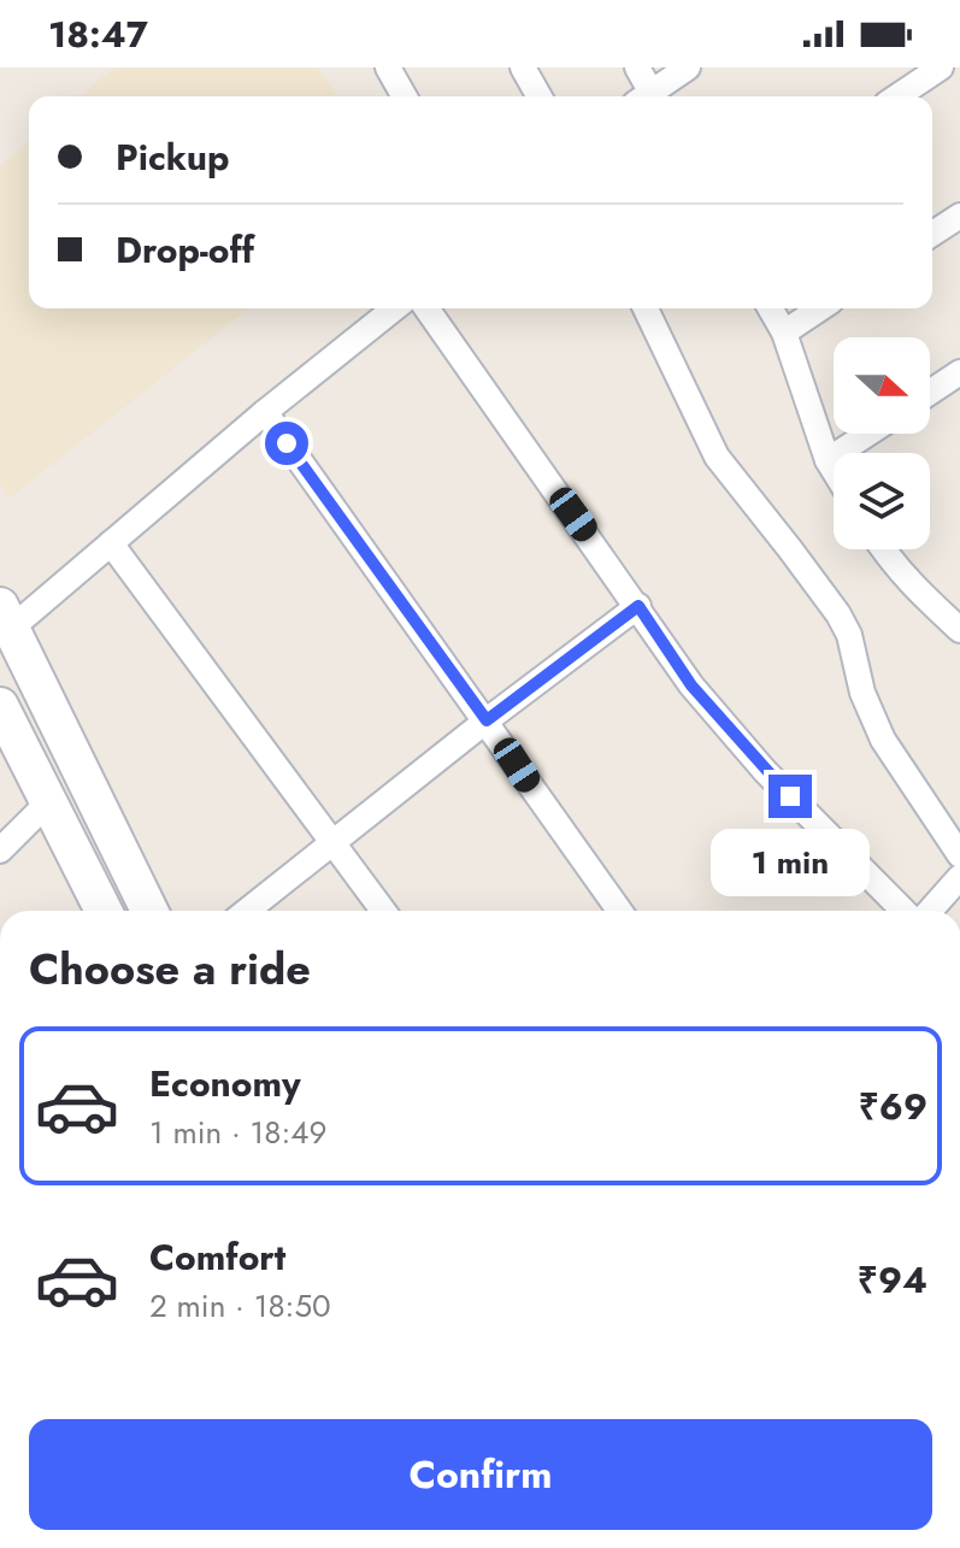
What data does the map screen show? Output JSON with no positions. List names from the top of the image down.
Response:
{
  "north": "right",
  "page": {
    "status": "18:47",
    "banner": ["Pickup", "Drop-off"],
    "bubble": "1 min",
    "heading": "Choose a ride",
    "list": [
      {
        "name": "Economy",
        "note": "1 min · 18:49",
        "value": "₹69"
      },
      {
        "name": "Comfort",
        "note": "2 min · 18:50",
        "value": "₹94"
      }
    ],
    "buttons": "Confirm"
  }
}
